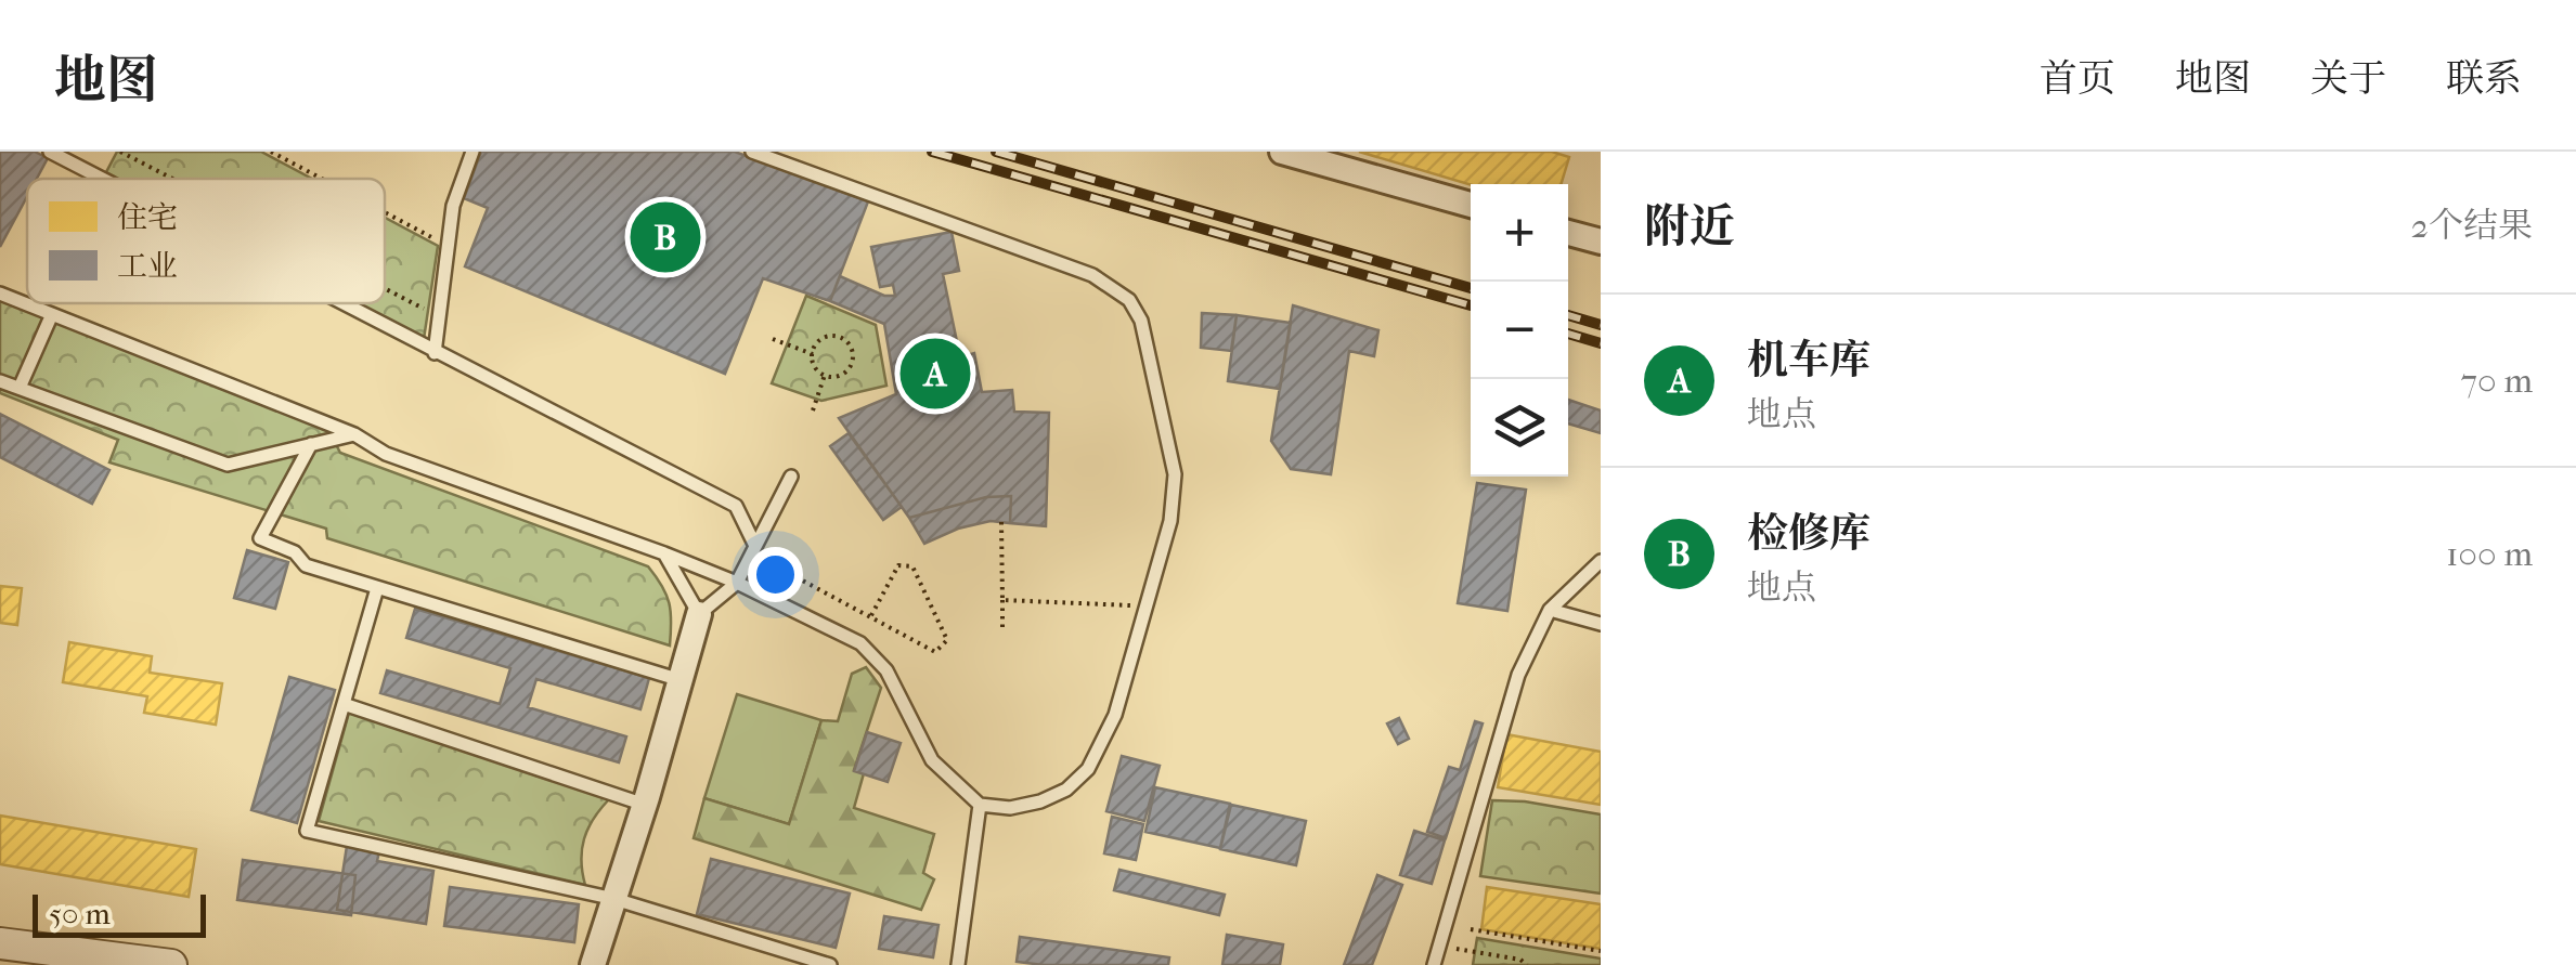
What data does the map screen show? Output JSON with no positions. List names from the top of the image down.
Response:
{
  "legend": ["住宅", "工业"],
  "scale_bar": "50 m",
  "page": {
    "header": "地图",
    "nav": [
      "首页",
      "地图",
      "关于",
      "联系"
    ],
    "heading": ["附近", "2个结果"],
    "map_buttons": ["+", "−"],
    "pins": ["B", "A"],
    "list": [
      {
        "mark": "A",
        "name": "机车库",
        "note": "地点",
        "value": "70 m"
      },
      {
        "mark": "B",
        "name": "检修库",
        "note": "地点",
        "value": "100 m"
      }
    ],
    "scale": "50 m"
  }
}
